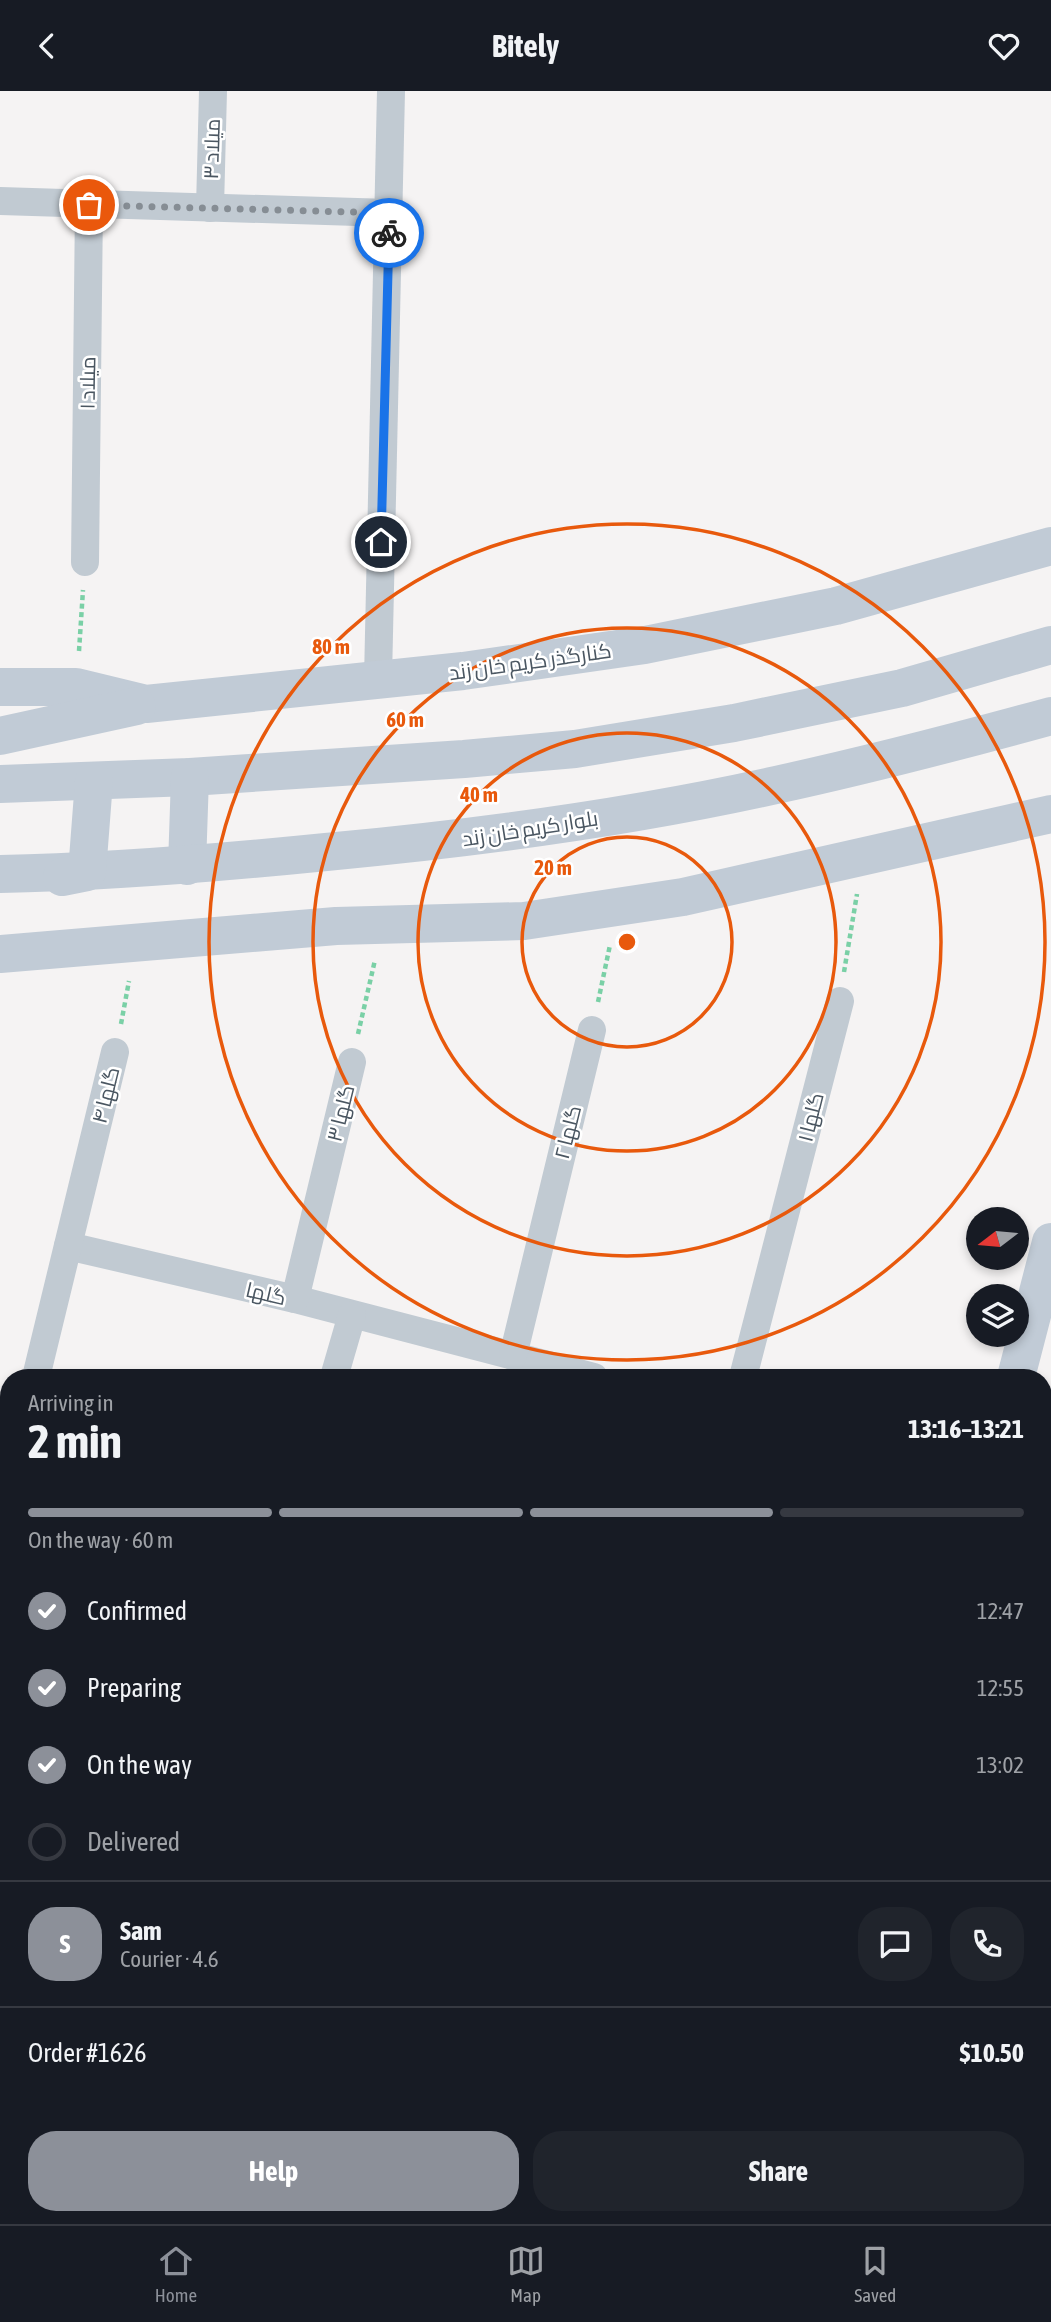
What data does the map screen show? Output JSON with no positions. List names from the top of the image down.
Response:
{
  "streets": {
    "main road": ["کنارگذر کریم خان زند", "بلوار کریم خان زند"],
    "street": [
      "میلاد ۳",
      "میلاد ۱",
      "گلها ۴",
      "گلها ۳",
      "گلها ۱",
      "گلها ۲",
      "گلها"
    ]
  },
  "crossings": [
    ["گلها ۴", "گلها"],
    ["گلها ۳", "گلها"],
    ["گلها ۲", "گلها"]
  ],
  "north": "left",
  "page": {
    "header": "Bitely",
    "heading": ["2 min", "Arriving in", "13:16–13:21"],
    "panel": [
      "Sam",
      "Courier · 4.6",
      "Order #1626",
      "$10.50"
    ],
    "bar": "On the way · 60 m",
    "list": [
      ["Confirmed", "12:47"],
      ["Preparing", "12:55"],
      ["On the way", "13:02"],
      "Delivered"
    ],
    "round": "S",
    "buttons": ["Help", "Share"],
    "tabs": ["Home", "Map", "Saved"]
  },
  "rings": [
    "80 m",
    "60 m",
    "40 m",
    "20 m"
  ]
}
